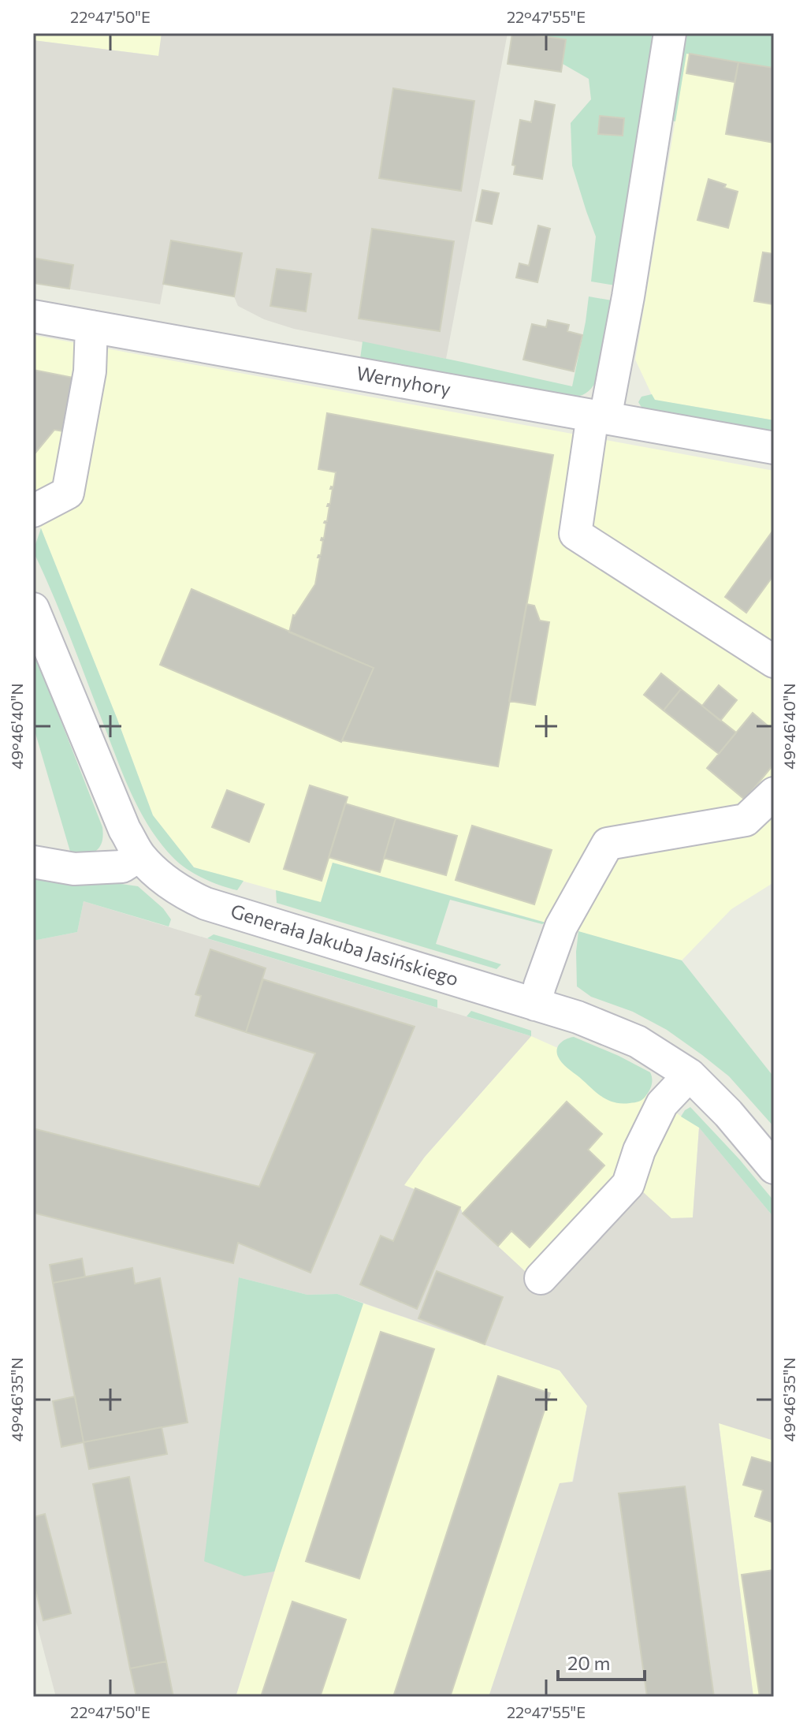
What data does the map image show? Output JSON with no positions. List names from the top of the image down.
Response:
{
  "streets": {
    "street": ["Wernyhory", "Generała Jakuba Jasińskiego"]
  },
  "scale_bar": "20 m",
  "coordinates": [
    "22°47'50\"E",
    "22°47'55\"E",
    "49°46'40\"N",
    "49°46'35\"N"
  ]
}
